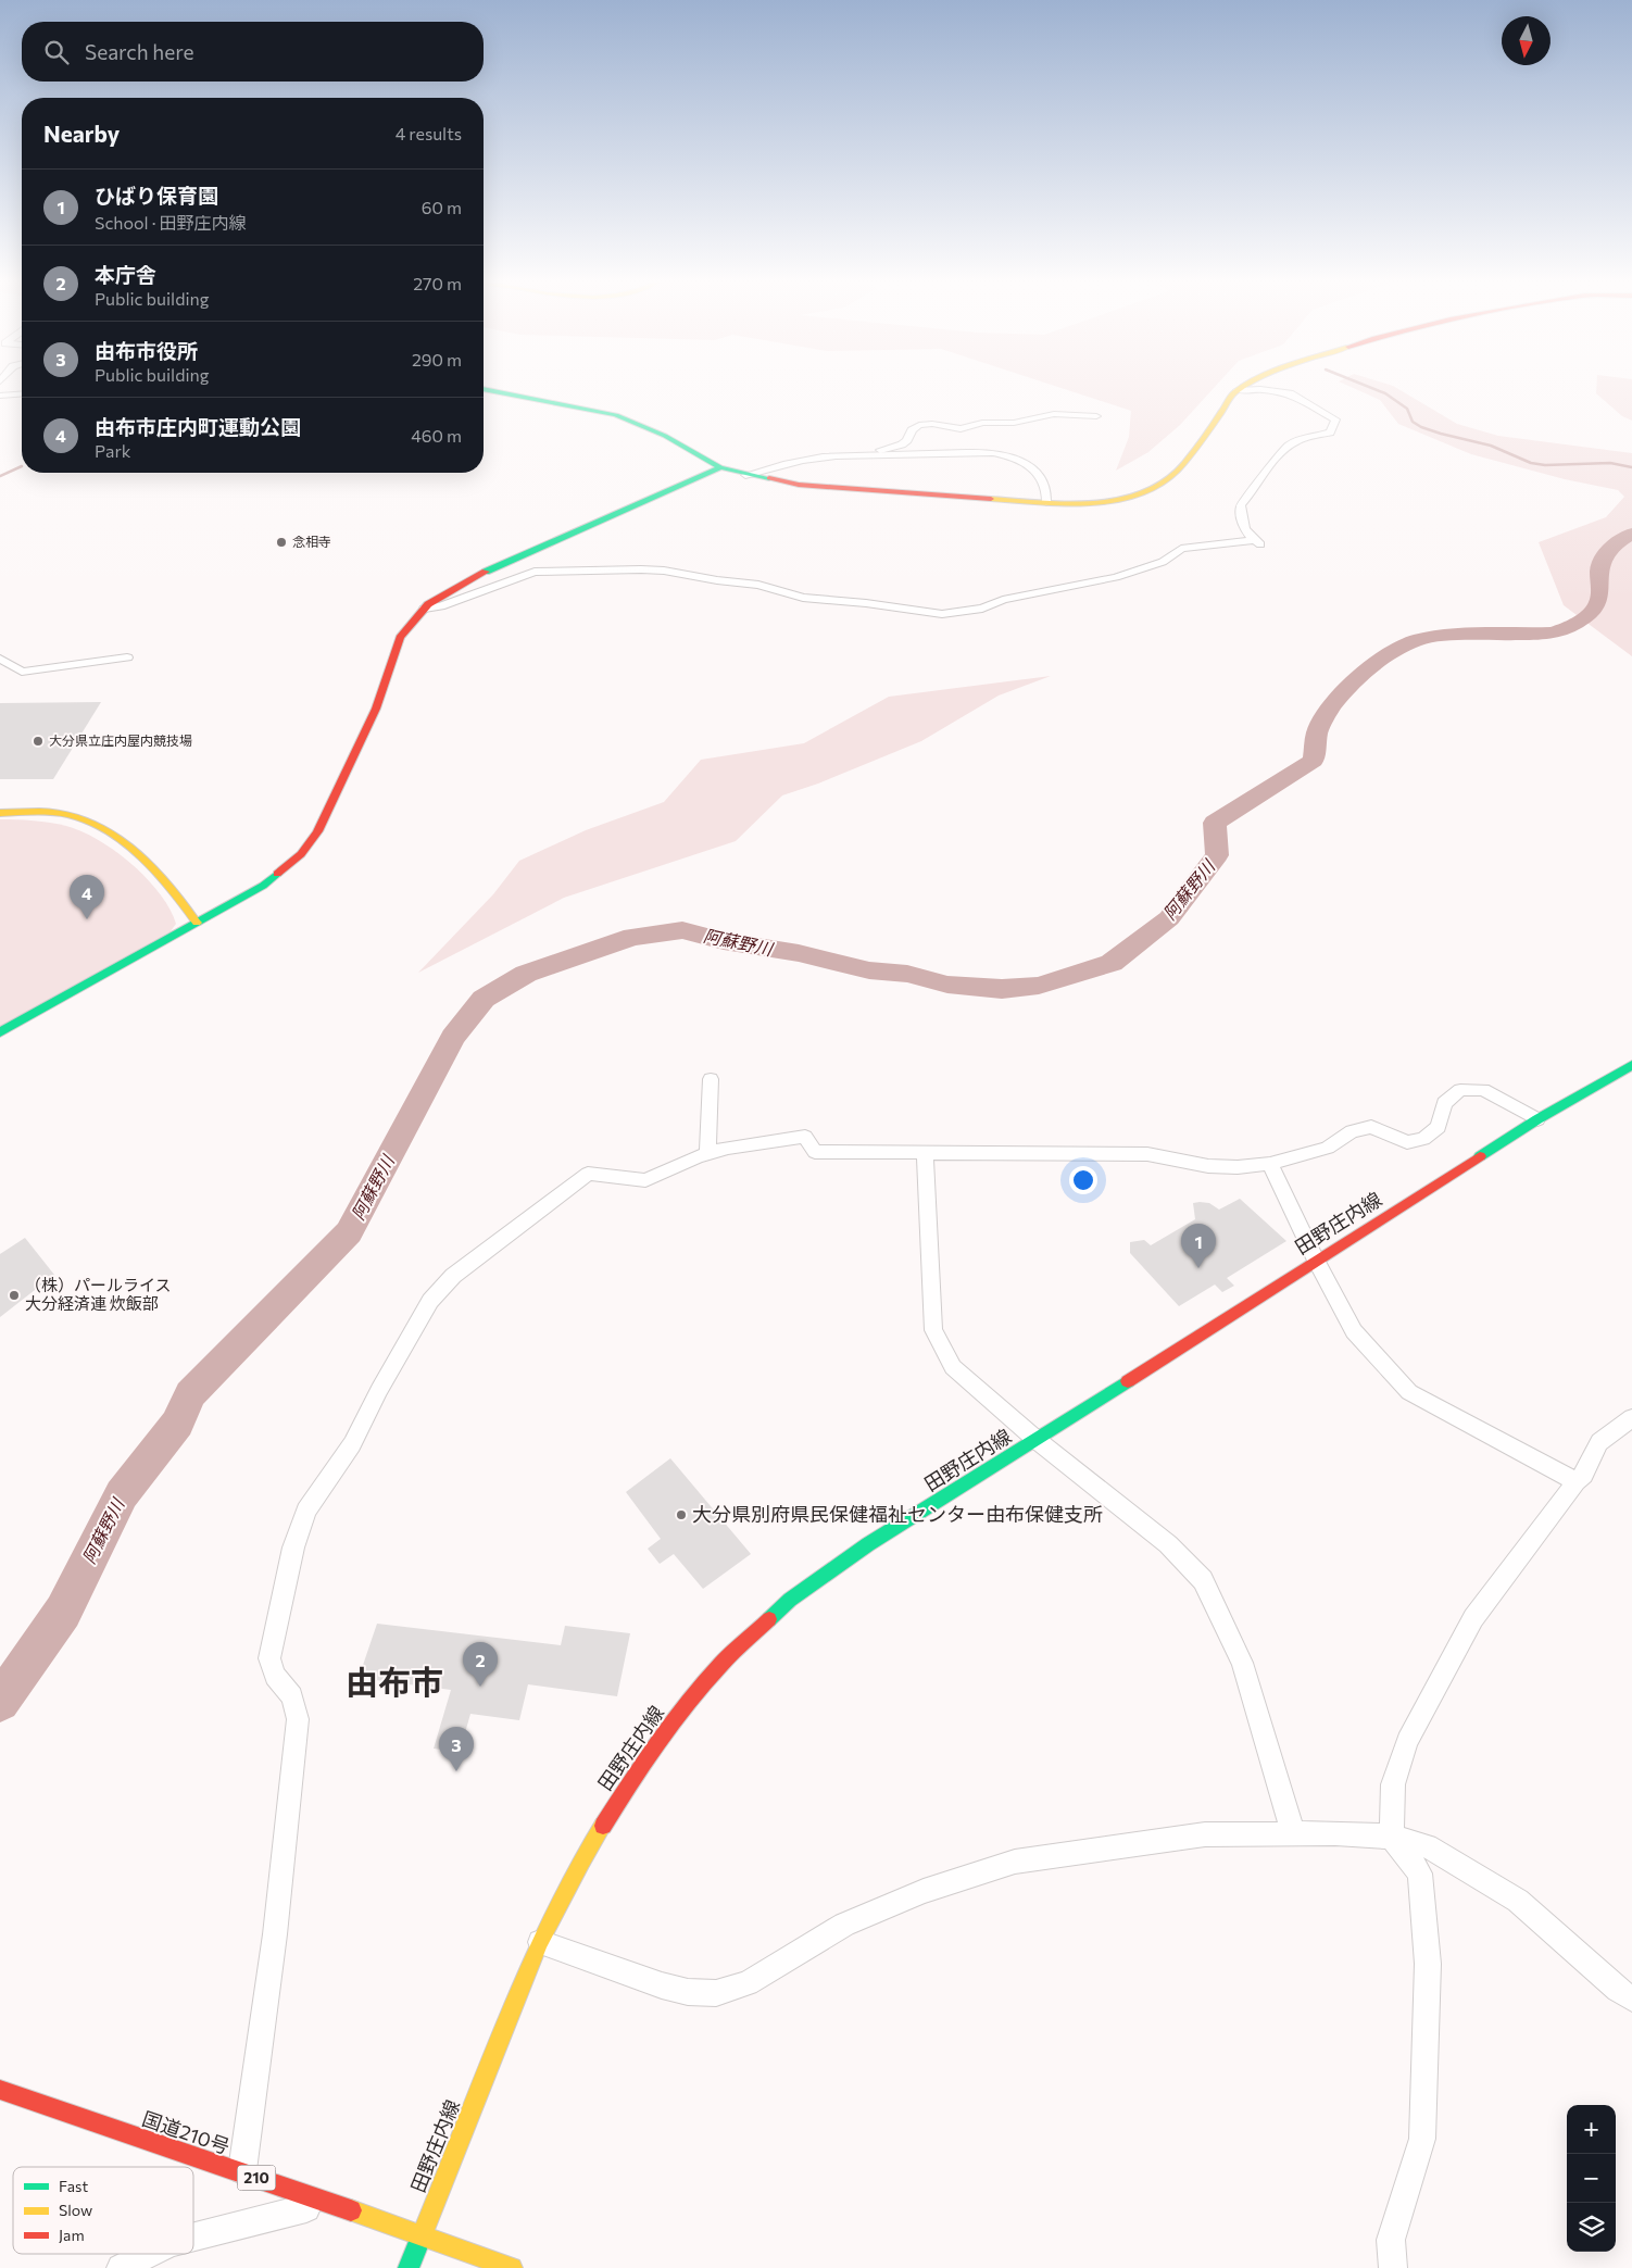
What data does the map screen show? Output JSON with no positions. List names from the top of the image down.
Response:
{
  "streets": {
    "main road": ["田野庄内線", "国道210号", "210"]
  },
  "crossings": [
    ["田野庄内線", "国道210号"]
  ],
  "districts": ["由布市"],
  "water": ["阿蘇野川"],
  "places": [
    "念相寺",
    "大分県立庄内屋内競技場",
    "（株）パールライス 大分経済連 炊飯部",
    "大分県別府県民保健福祉センター由布保健支所"
  ],
  "legend": ["Fast", "Slow", "Jam"],
  "north": "bottom",
  "page": {
    "search": "Search here",
    "heading": ["Nearby", "4 results"],
    "list": [
      {
        "mark": "1",
        "name": "ひばり保育園",
        "note": "School · 田野庄内線",
        "value": "60 m"
      },
      {
        "mark": "2",
        "name": "本庁舎",
        "note": "Public building",
        "value": "270 m"
      },
      {
        "mark": "3",
        "name": "由布市役所",
        "note": "Public building",
        "value": "290 m"
      },
      {
        "mark": "4",
        "name": "由布市庄内町運動公園",
        "note": "Park",
        "value": "460 m"
      }
    ],
    "pins": [
      "4",
      "1",
      "2",
      "3"
    ],
    "map_buttons": ["+", "−"]
  }
}
